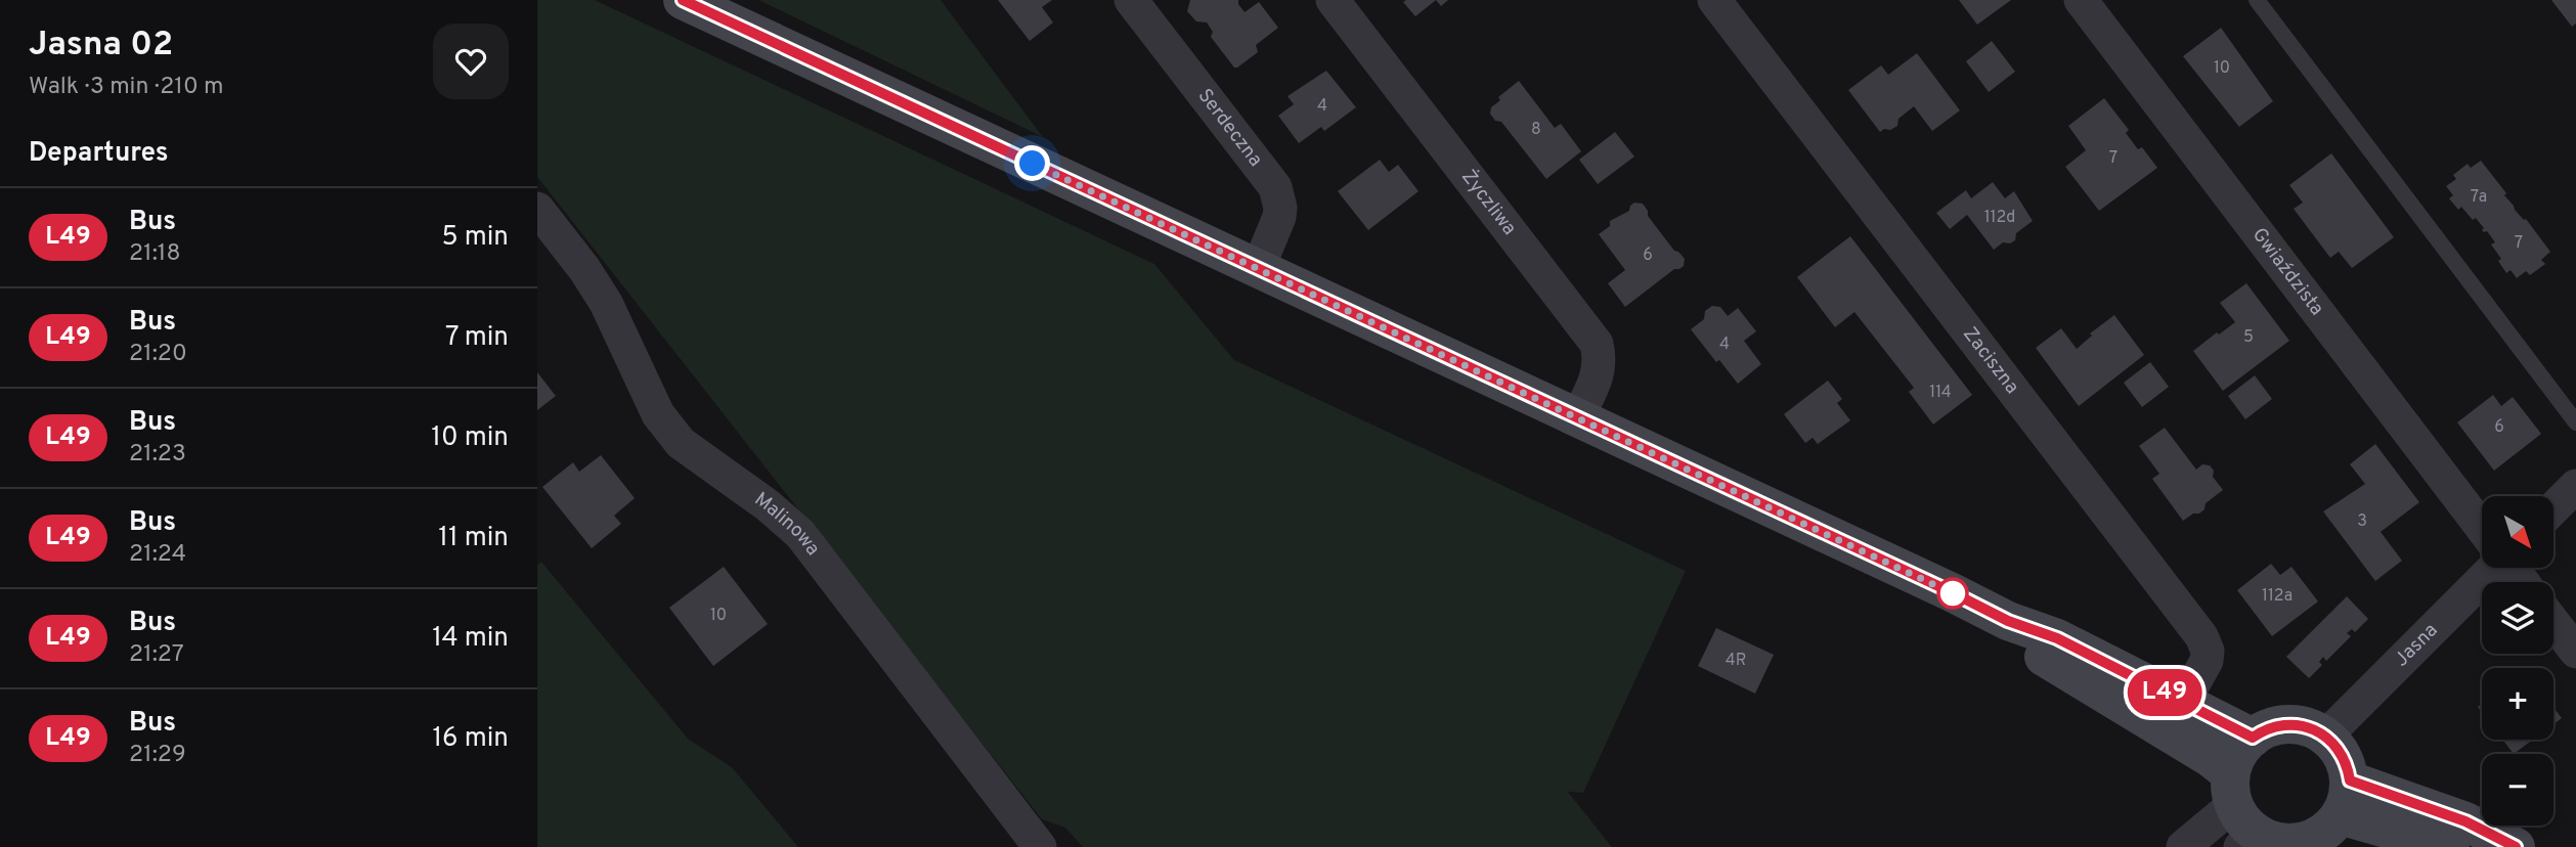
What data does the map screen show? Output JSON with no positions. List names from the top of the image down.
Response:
{
  "streets": {
    "street": [
      "Serdeczna",
      "Życzliwa",
      "Gwiaździsta",
      "Zaciszna",
      "Malinowa",
      "Jasna"
    ]
  },
  "lines": ["bus line L49"],
  "house_numbers": [
    "10",
    "4",
    "8",
    "7",
    "7a",
    "112d",
    "7",
    "6",
    "5",
    "4",
    "114",
    "6",
    "3",
    "112a",
    "10",
    "4R"
  ],
  "north": "bottom right",
  "page": {
    "heading": [
      ["Jasna 02", "Walk · 3 min · 210 m"],
      "Departures"
    ],
    "on_map": "L49",
    "list": [
      {
        "mark": "L49",
        "name": "Bus",
        "note": "21:18",
        "value": "5 min"
      },
      {
        "mark": "L49",
        "name": "Bus",
        "note": "21:20",
        "value": "7 min"
      },
      {
        "mark": "L49",
        "name": "Bus",
        "note": "21:23",
        "value": "10 min"
      },
      {
        "mark": "L49",
        "name": "Bus",
        "note": "21:24",
        "value": "11 min"
      },
      {
        "mark": "L49",
        "name": "Bus",
        "note": "21:27",
        "value": "14 min"
      },
      {
        "mark": "L49",
        "name": "Bus",
        "note": "21:29",
        "value": "16 min"
      }
    ],
    "map_buttons": ["+", "−"]
  }
}
